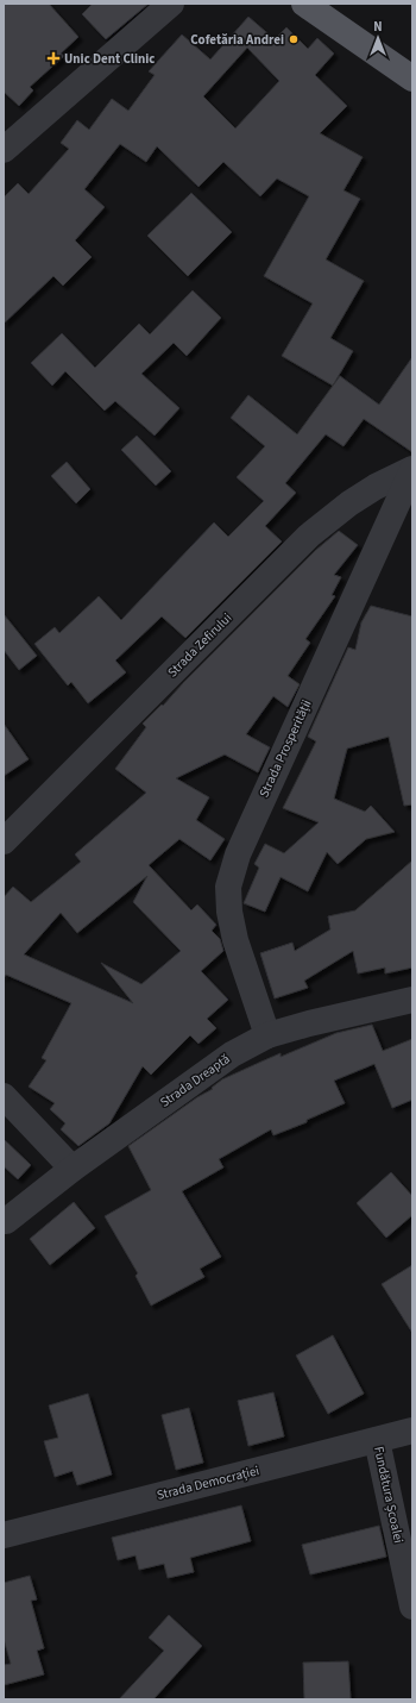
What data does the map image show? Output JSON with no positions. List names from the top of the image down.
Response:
{
  "streets": {
    "street": [
      "Strada Zefirului",
      "Strada Prosperității",
      "Strada Dreaptă",
      "Strada Democrației",
      "Fundătura Școalei"
    ]
  },
  "crossings": [
    ["Strada Zefirului", "Strada Prosperității"],
    ["Strada Prosperității", "Strada Dreaptă"],
    ["Strada Democrației", "Fundătura Școalei"]
  ],
  "places": {
    "other": ["Cofetăria Andrei"],
    "health": ["Unic Dent Clinic"]
  },
  "north": "top"
}
